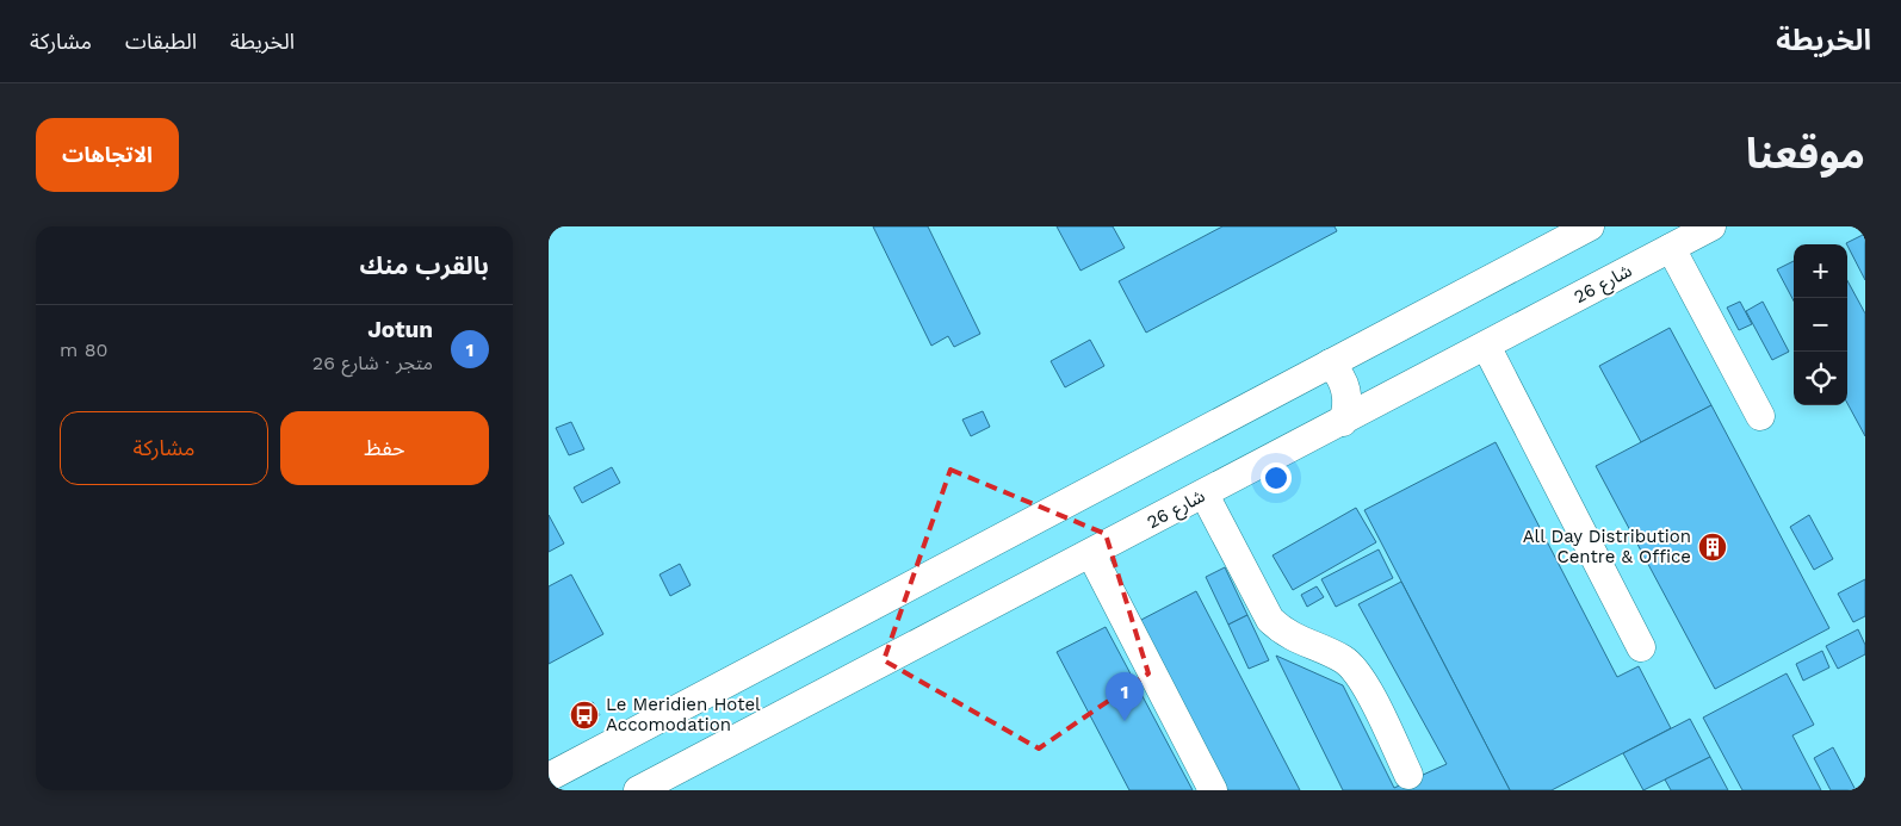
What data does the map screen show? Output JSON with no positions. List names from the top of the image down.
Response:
{
  "streets": {
    "street": ["شارع 26"]
  },
  "places": {
    "building": ["All Day Distribution Centre & Office"],
    "bus stop": ["Le Meridien Hotel Accomodation"]
  },
  "page": {
    "header": "الخريطة",
    "nav": ["الخريطة", "الطبقات", "مشاركة"],
    "title": "موقعنا",
    "buttons": [
      "الاتجاهات",
      ["حفظ", "مشاركة"]
    ],
    "heading": "بالقرب منك",
    "map_buttons": ["+", "−"],
    "list": [
      {
        "mark": "1",
        "name": "Jotun",
        "note": "متجر · شارع 26",
        "value": "80 m"
      }
    ],
    "pins": "1"
  }
}
